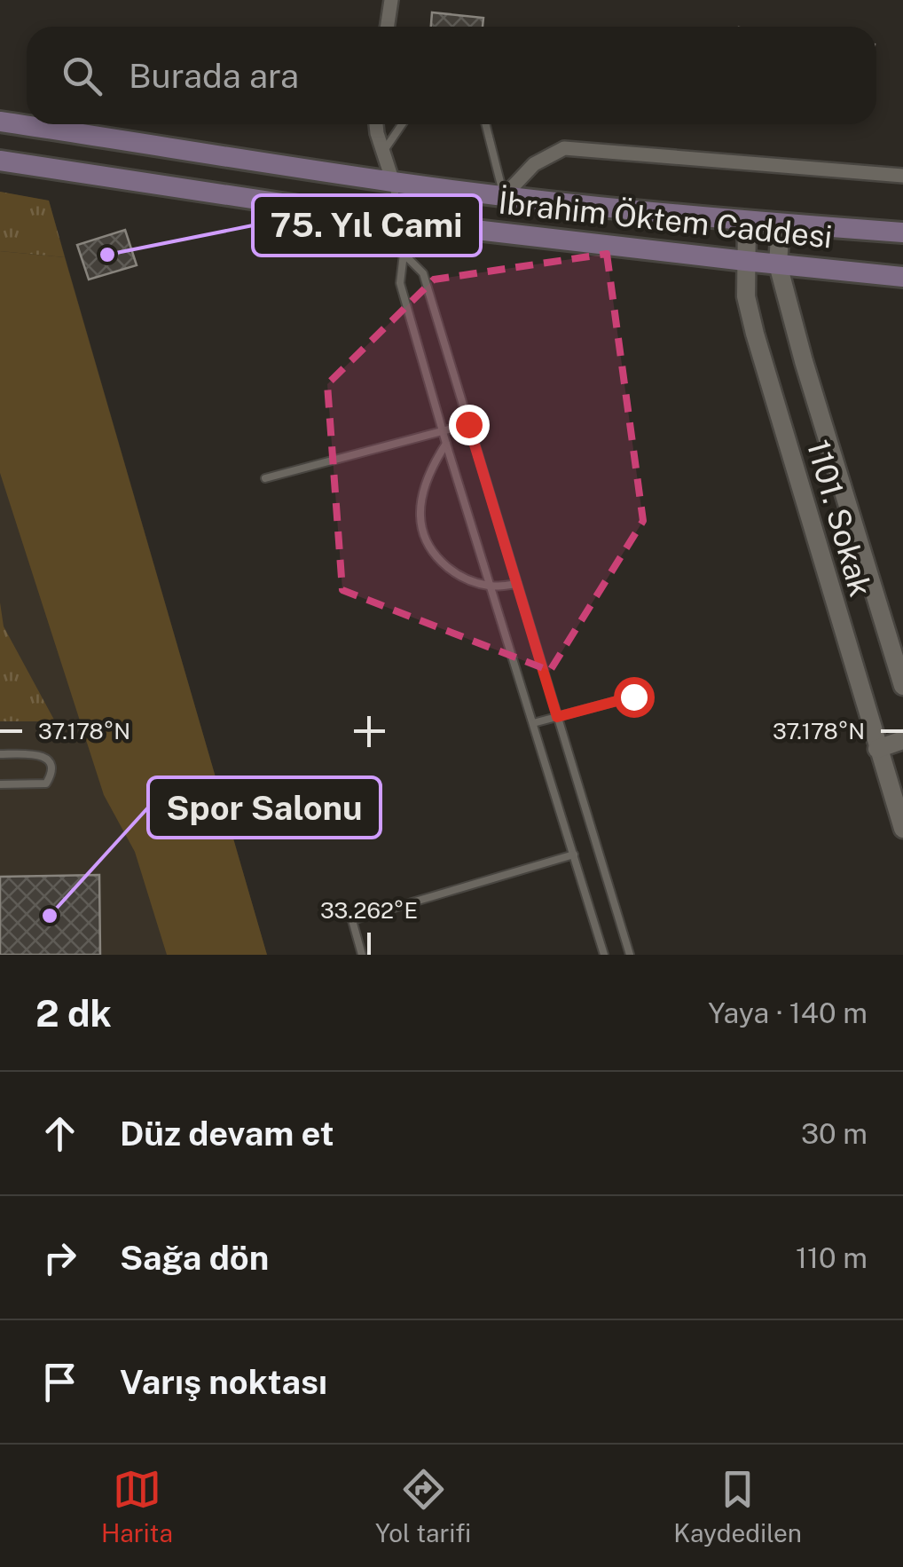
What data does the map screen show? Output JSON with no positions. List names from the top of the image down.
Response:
{
  "streets": {
    "main road": ["İbrahim Öktem Caddesi"],
    "street": ["1101. Sokak"]
  },
  "crossings": [
    ["İbrahim Öktem Caddesi", "1101. Sokak"]
  ],
  "places": ["75. Yıl Cami", "Spor Salonu"],
  "page": {
    "search": "Burada ara",
    "heading": ["2 dk", "Yaya · 140 m"],
    "list": [
      ["Düz devam et", "30 m"],
      ["Sağa dön", "110 m"],
      "Varış noktası"
    ],
    "nav": ["Harita", "Yol tarifi", "Kaydedilen"]
  },
  "coordinates": ["37.178°N", "33.262°E"]
}
